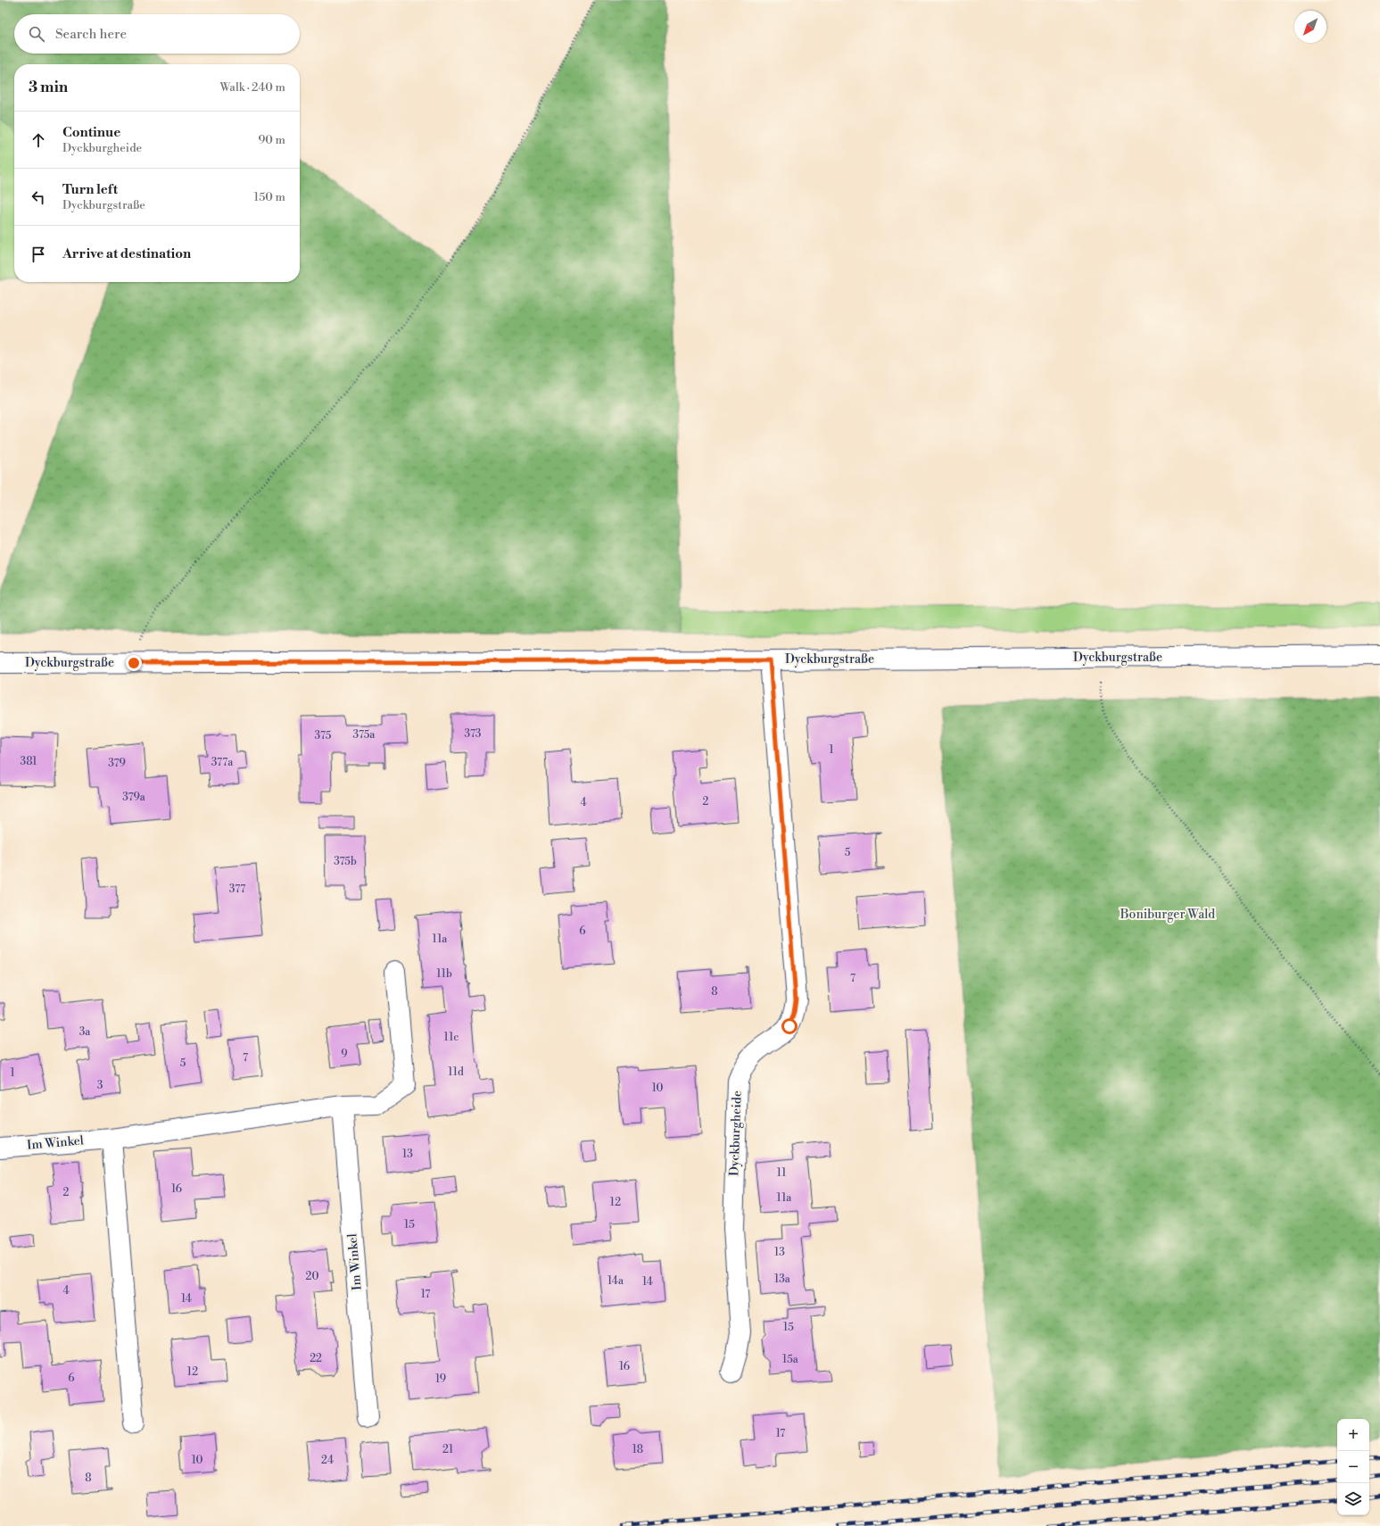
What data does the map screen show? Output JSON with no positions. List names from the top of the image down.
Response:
{
  "streets": {
    "street": ["Dyckburgstraße", "Dyckburgheide", "Im Winkel"]
  },
  "crossings": [
    ["Dyckburgstraße", "Dyckburgheide"]
  ],
  "parks": ["Boniburger Wald"],
  "house_numbers": [
    "373",
    "375a",
    "375",
    "1",
    "381",
    "377a",
    "379",
    "379a",
    "2",
    "4",
    "5",
    "375b",
    "377",
    "6",
    "11a",
    "11b",
    "7",
    "8",
    "3a",
    "11c",
    "9",
    "7",
    "5",
    "11d",
    "1",
    "3",
    "10",
    "13",
    "11",
    "16",
    "2",
    "11a",
    "12",
    "15",
    "13",
    "20",
    "13a",
    "14a",
    "14",
    "4",
    "17",
    "14",
    "15",
    "22",
    "15a",
    "16",
    "12",
    "6",
    "19",
    "17",
    "21",
    "18",
    "10",
    "24",
    "8"
  ],
  "north": "bottom left",
  "page": {
    "search": "Search here",
    "heading": ["3 min", "Walk · 240 m"],
    "list": [
      ["Continue", "Dyckburgheide", "90 m"],
      ["Turn left", "Dyckburgstraße", "150 m"],
      "Arrive at destination"
    ],
    "map_buttons": ["+", "−"]
  }
}
